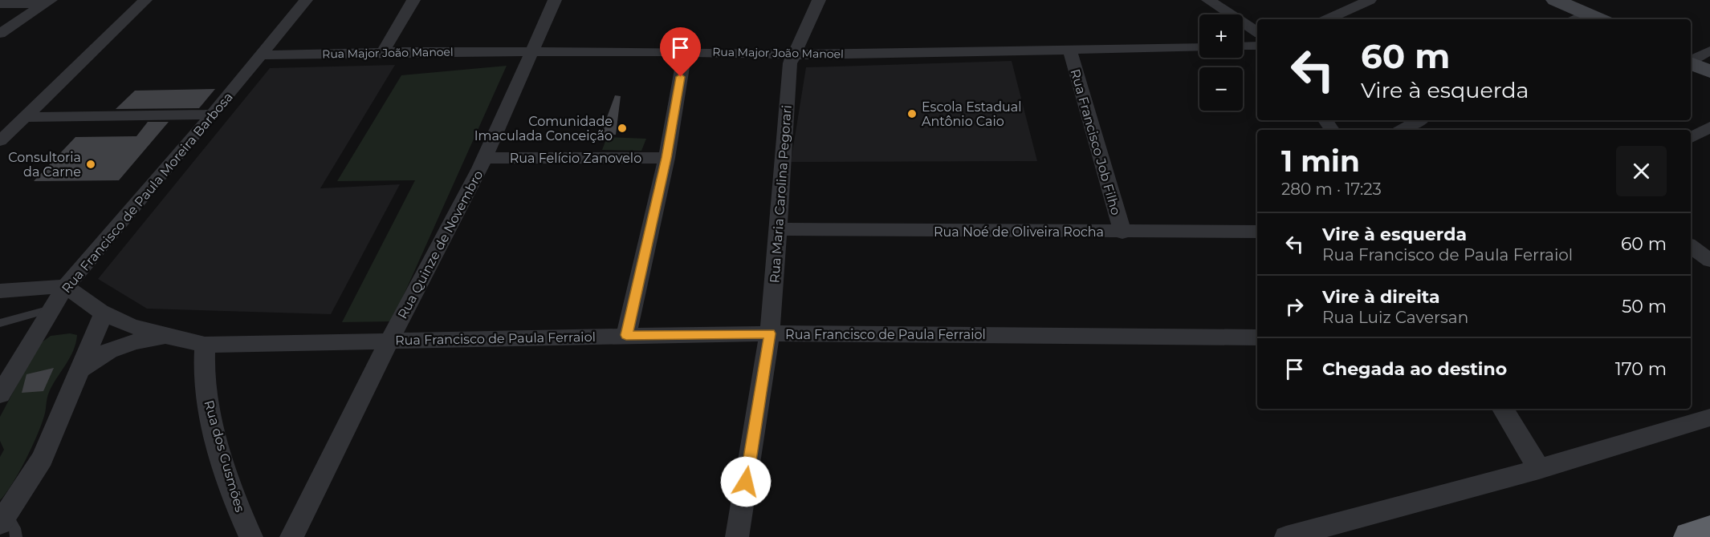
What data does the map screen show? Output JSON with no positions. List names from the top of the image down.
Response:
{
  "streets": {
    "street": [
      "Rua Major João Manoel",
      "Rua Francisco Job Filho",
      "Rua Felício Zanovelo",
      "Rua Francisco de Paula Moreira Barbosa",
      "Rua Maria Carolina Pegorari",
      "Rua Noé de Oliveira Rocha",
      "Rua Quinze de Novembro",
      "Rua Francisco de Paula Ferraiol",
      "Rua dos Gusmões"
    ]
  },
  "crossings": [
    ["Rua Major João Manoel", "Rua Francisco Job Filho"],
    ["Rua Major João Manoel", "Rua Francisco de Paula Moreira Barbosa"],
    ["Rua Major João Manoel", "Rua Maria Carolina Pegorari"],
    ["Rua Major João Manoel", "Rua Quinze de Novembro"],
    ["Rua Francisco Job Filho", "Rua Noé de Oliveira Rocha"],
    ["Rua Felício Zanovelo", "Rua Quinze de Novembro"],
    ["Rua Francisco de Paula Moreira Barbosa", "Rua Francisco de Paula Ferraiol"],
    ["Rua Maria Carolina Pegorari", "Rua Noé de Oliveira Rocha"],
    ["Rua Maria Carolina Pegorari", "Rua Francisco de Paula Ferraiol"],
    ["Rua Quinze de Novembro", "Rua Francisco de Paula Ferraiol"],
    ["Rua Francisco de Paula Ferraiol", "Rua dos Gusmões"]
  ],
  "places": ["Escola Estadual Antônio Caio", "Comunidade Imaculada Conceição", "Consultoria da Carne"],
  "page": {
    "map_buttons": ["+", "−"],
    "turn": ["60 m", "Vire à esquerda"],
    "heading": ["1 min", "280 m · 17:23"],
    "list": [
      {
        "name": "Vire à esquerda",
        "note": "Rua Francisco de Paula Ferraiol",
        "value": "60 m"
      },
      {
        "name": "Vire à direita",
        "note": "Rua Luiz Caversan",
        "value": "50 m"
      },
      {
        "name": "Chegada ao destino",
        "value": "170 m"
      }
    ]
  }
}
